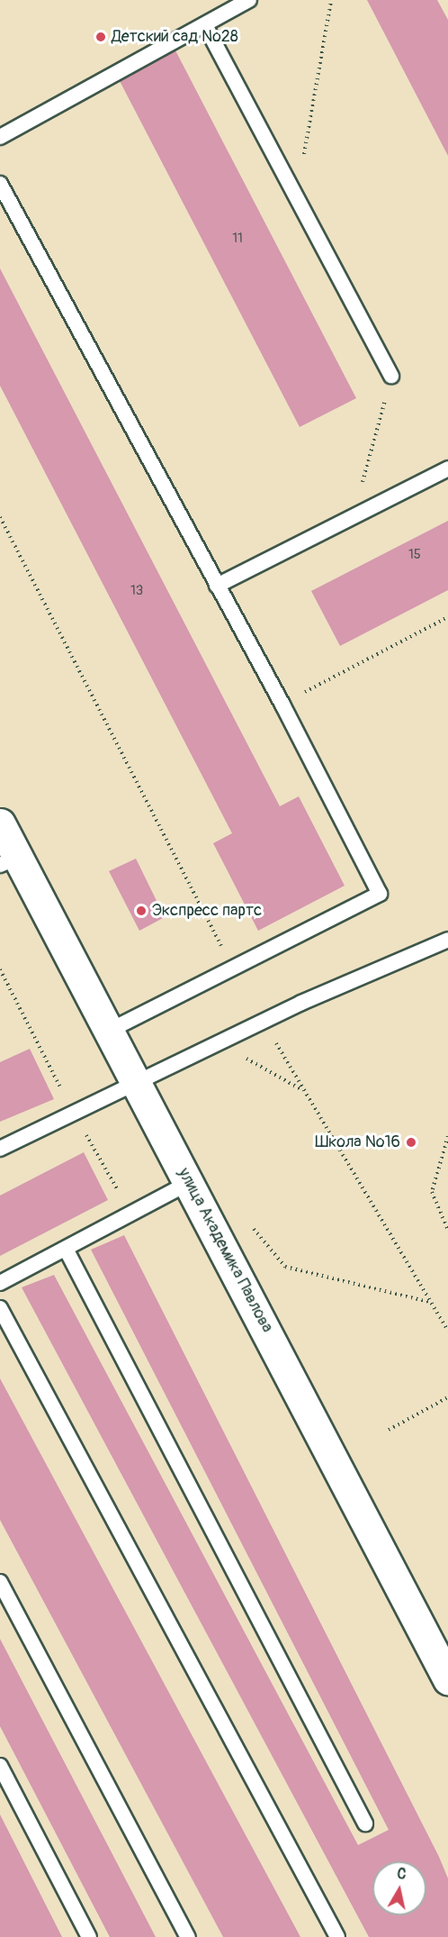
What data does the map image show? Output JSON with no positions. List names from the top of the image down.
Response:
{
  "streets": {
    "main road": ["улица Академика Павлова"]
  },
  "places": ["Детский сад №28", "Экспресс партс", "Школа №16"],
  "house_numbers": ["11", "15", "13"],
  "north": "top"
}
